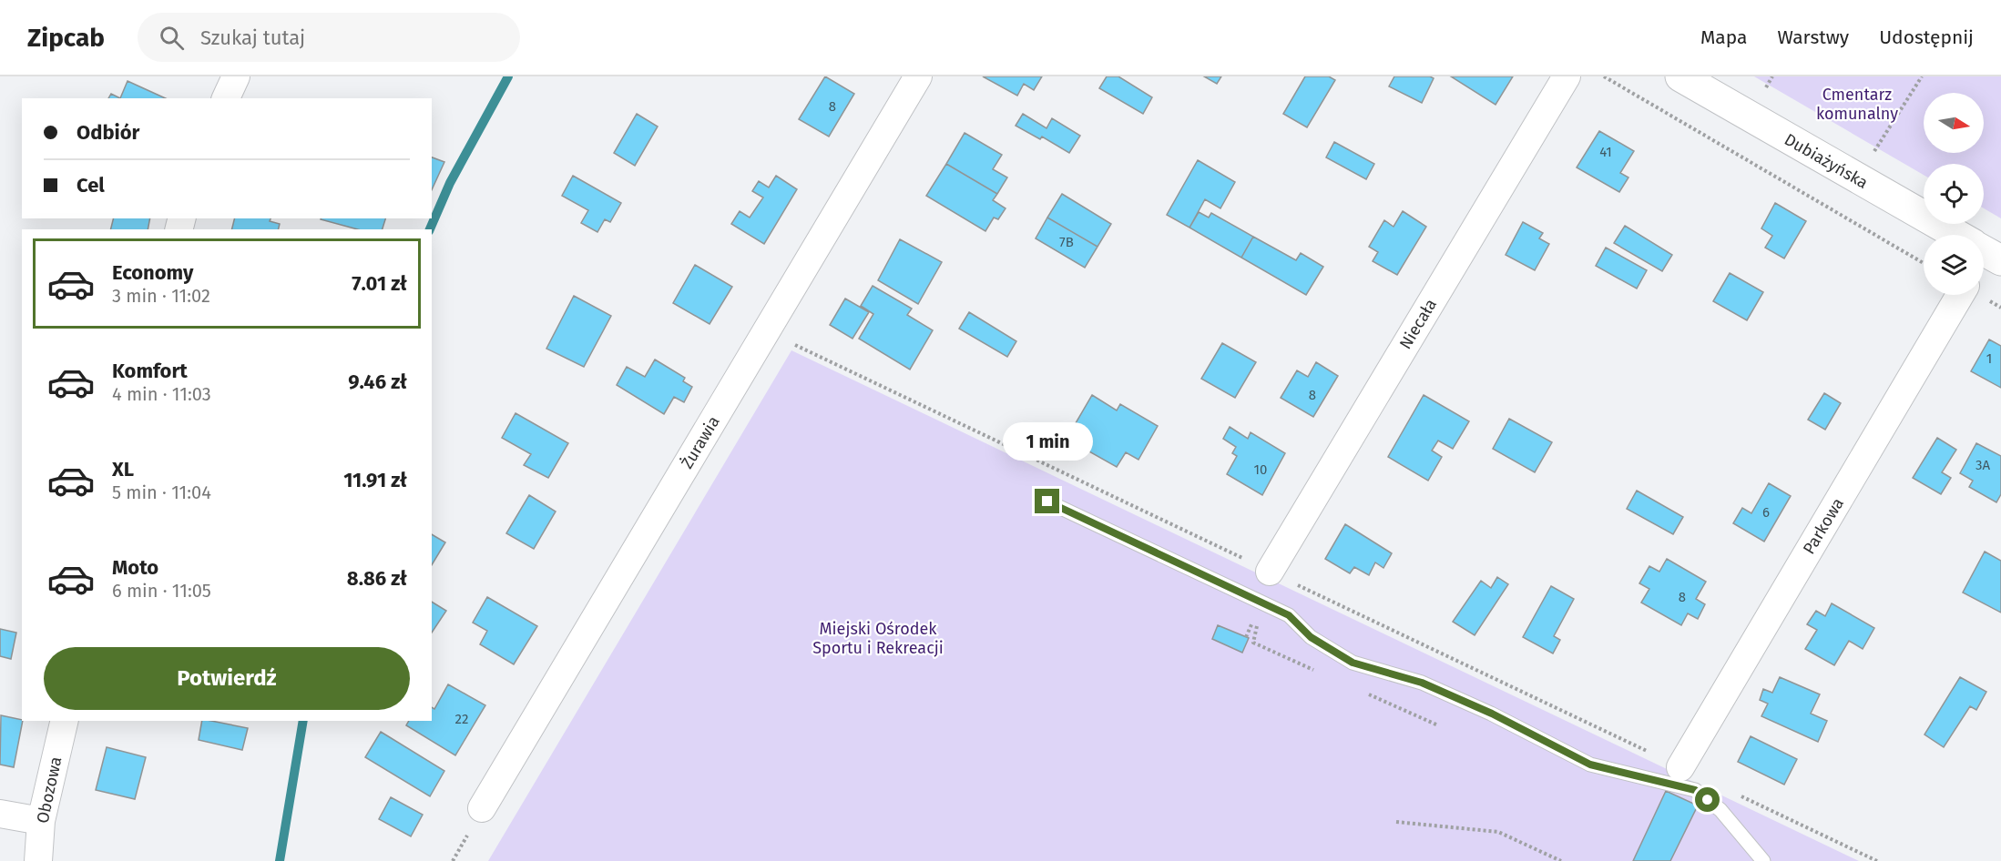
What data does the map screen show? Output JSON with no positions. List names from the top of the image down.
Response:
{
  "streets": {
    "street": [
      "Dubiażyńska",
      "Niecała",
      "Żurawia",
      "Parkowa",
      "Obozowa"
    ]
  },
  "parks": ["Cmentarz komunalny", "Miejski Ośrodek Sportu i Rekreacji"],
  "house_numbers": [
    "8",
    "41",
    "7B",
    "1",
    "8",
    "3A",
    "10",
    "6",
    "8",
    "22"
  ],
  "north": "right",
  "page": {
    "header": "Zipcab",
    "search": "Szukaj tutaj",
    "nav": ["Mapa", "Warstwy", "Udostępnij"],
    "banner": ["Odbiór", "Cel"],
    "list": [
      {
        "name": "Economy",
        "note": "3 min · 11:02",
        "value": "7.01 zł"
      },
      {
        "name": "Komfort",
        "note": "4 min · 11:03",
        "value": "9.46 zł"
      },
      {
        "name": "XL",
        "note": "5 min · 11:04",
        "value": "11.91 zł"
      },
      {
        "name": "Moto",
        "note": "6 min · 11:05",
        "value": "8.86 zł"
      }
    ],
    "bubble": "1 min",
    "buttons": "Potwierdź"
  }
}
